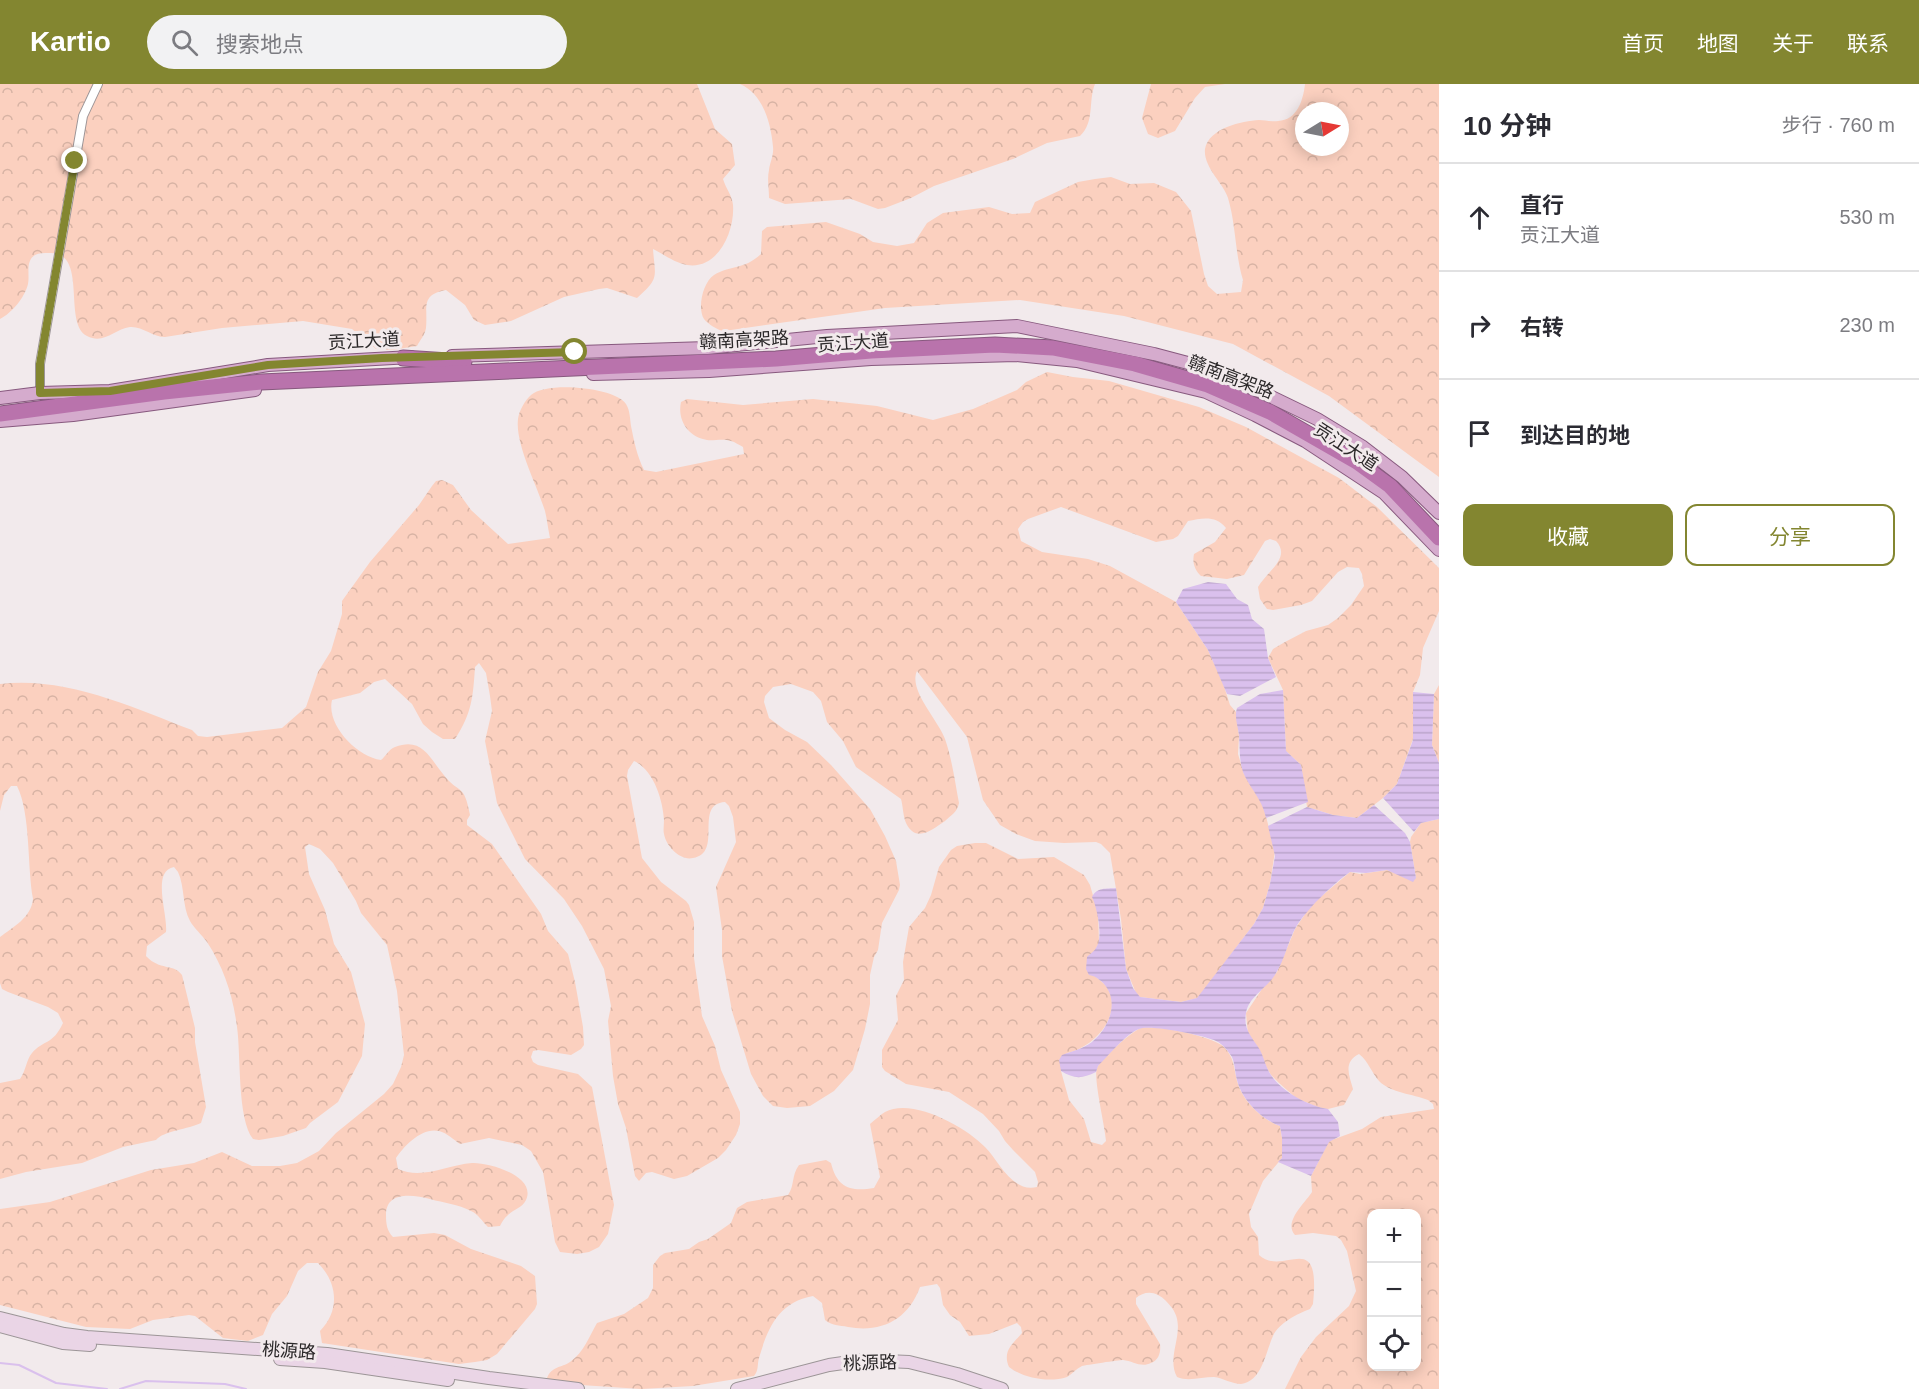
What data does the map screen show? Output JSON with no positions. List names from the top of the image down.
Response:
{
  "streets": {
    "highway": ["赣南高架路"],
    "main road": ["贡江大道", "桃源路"]
  },
  "north": "right",
  "page": {
    "header": "Kartio",
    "search": "搜索地点",
    "nav": [
      "首页",
      "地图",
      "关于",
      "联系"
    ],
    "heading": ["10 分钟", "步行 · 760 m"],
    "list": [
      ["直行", "贡江大道", "530 m"],
      ["右转", "230 m"],
      "到达目的地"
    ],
    "buttons": ["收藏", "分享"],
    "map_buttons": ["+", "−"]
  }
}
